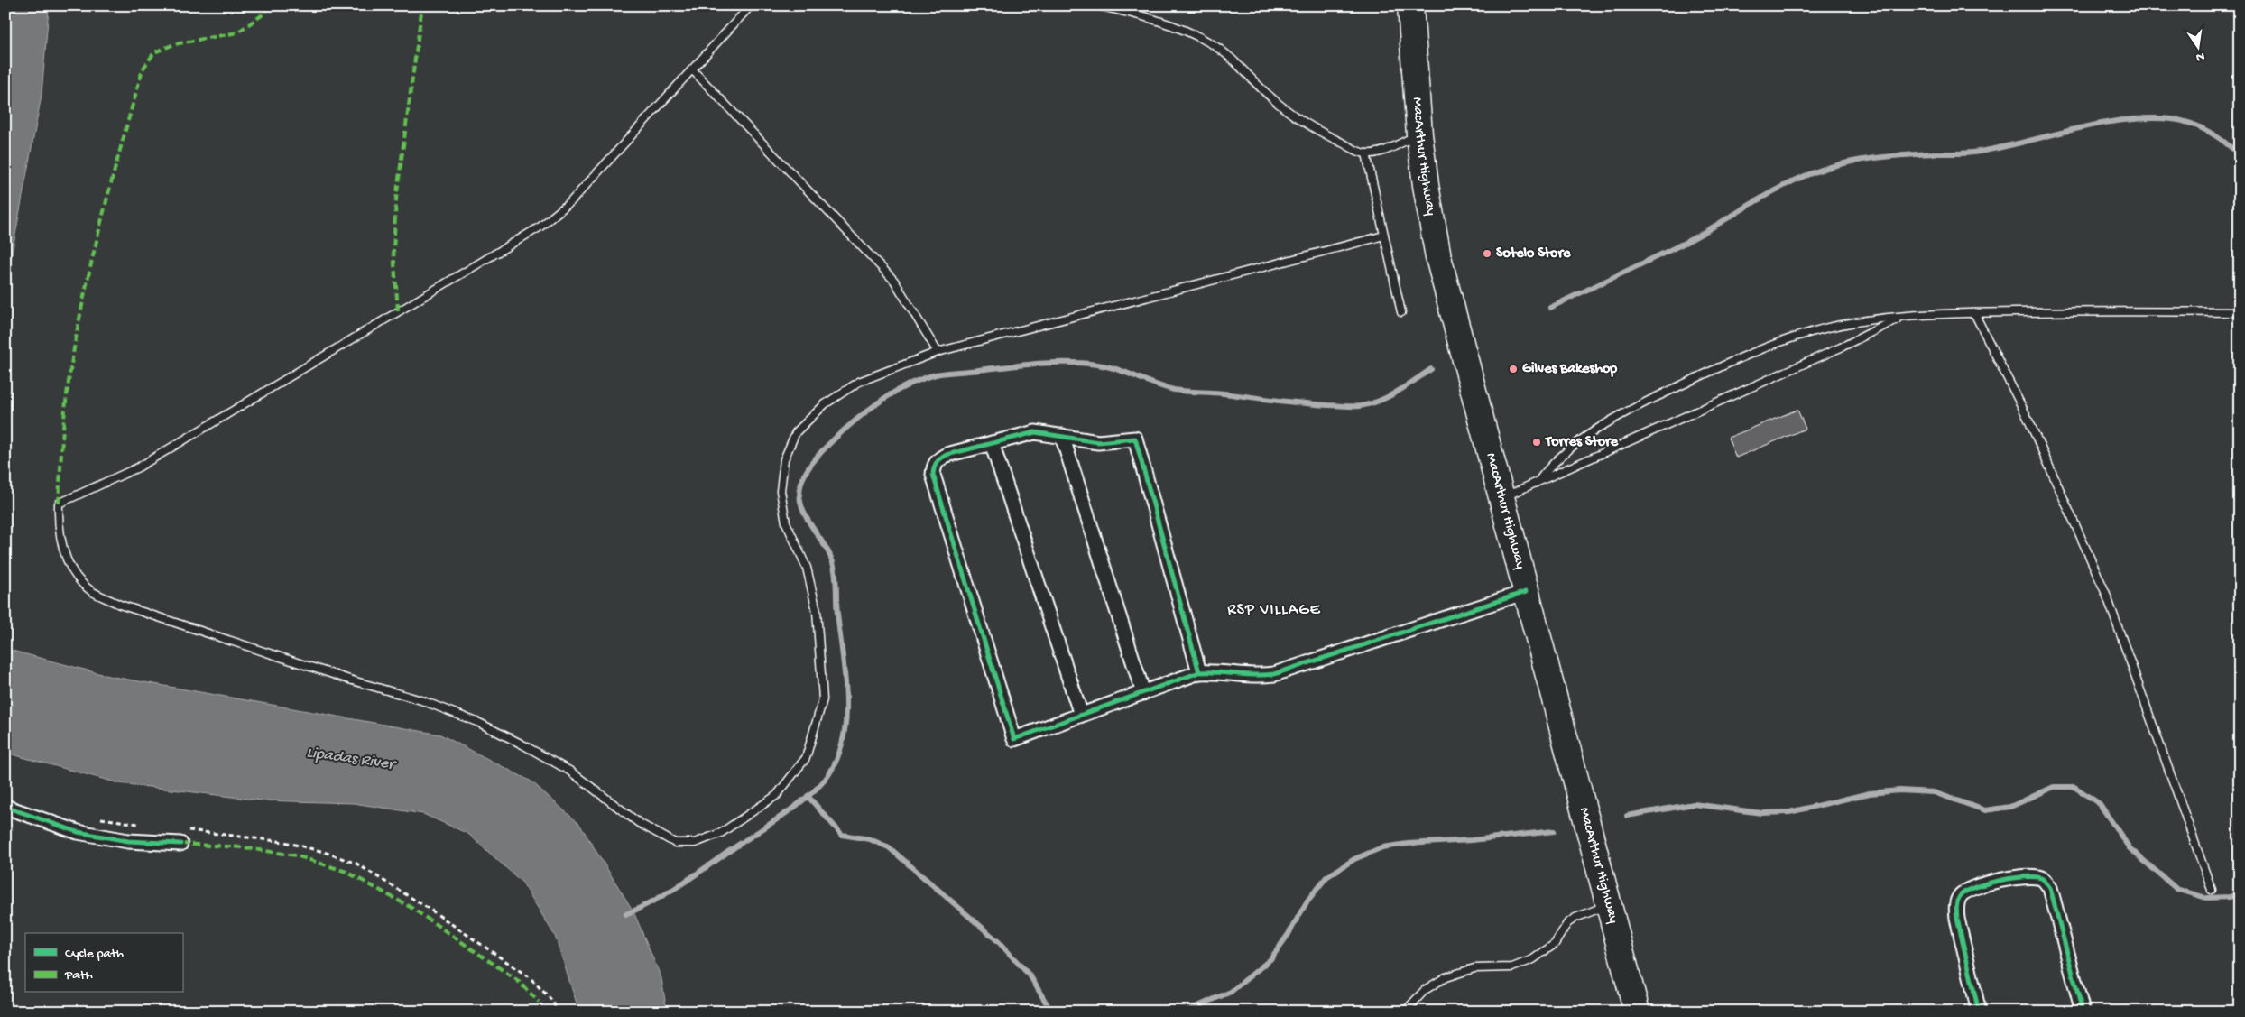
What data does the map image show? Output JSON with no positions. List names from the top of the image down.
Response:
{
  "streets": {
    "highway": ["MacArthur Highway"]
  },
  "districts": ["RSP VILLAGE"],
  "water": ["Lipadas River"],
  "places": ["Sotelo Store", "Gilves Bakeshop", "Torres Store"],
  "legend": ["Cycle path", "Path"],
  "north": "bottom"
}
